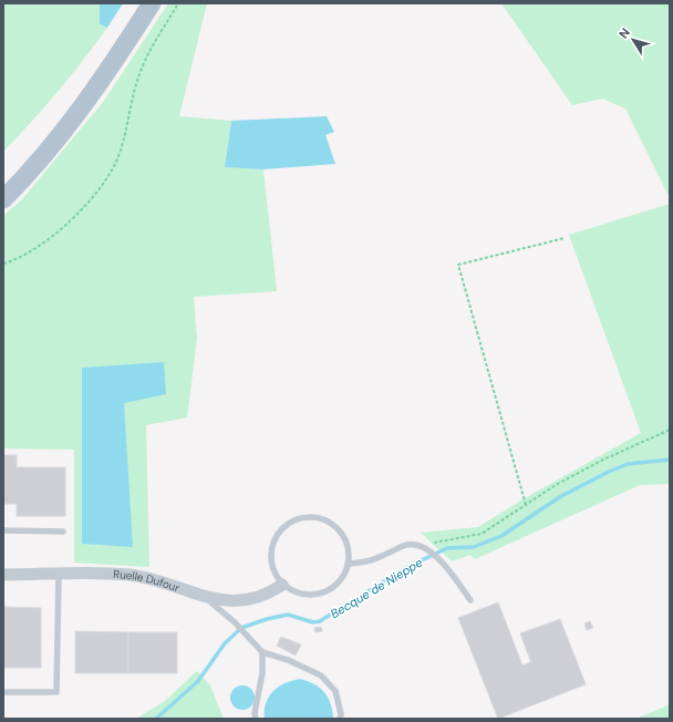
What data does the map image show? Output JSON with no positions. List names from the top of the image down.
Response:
{
  "streets": {
    "street": ["Ruelle Dufour"]
  },
  "water": ["Becque de Nieppe"],
  "north": "top left"
}
